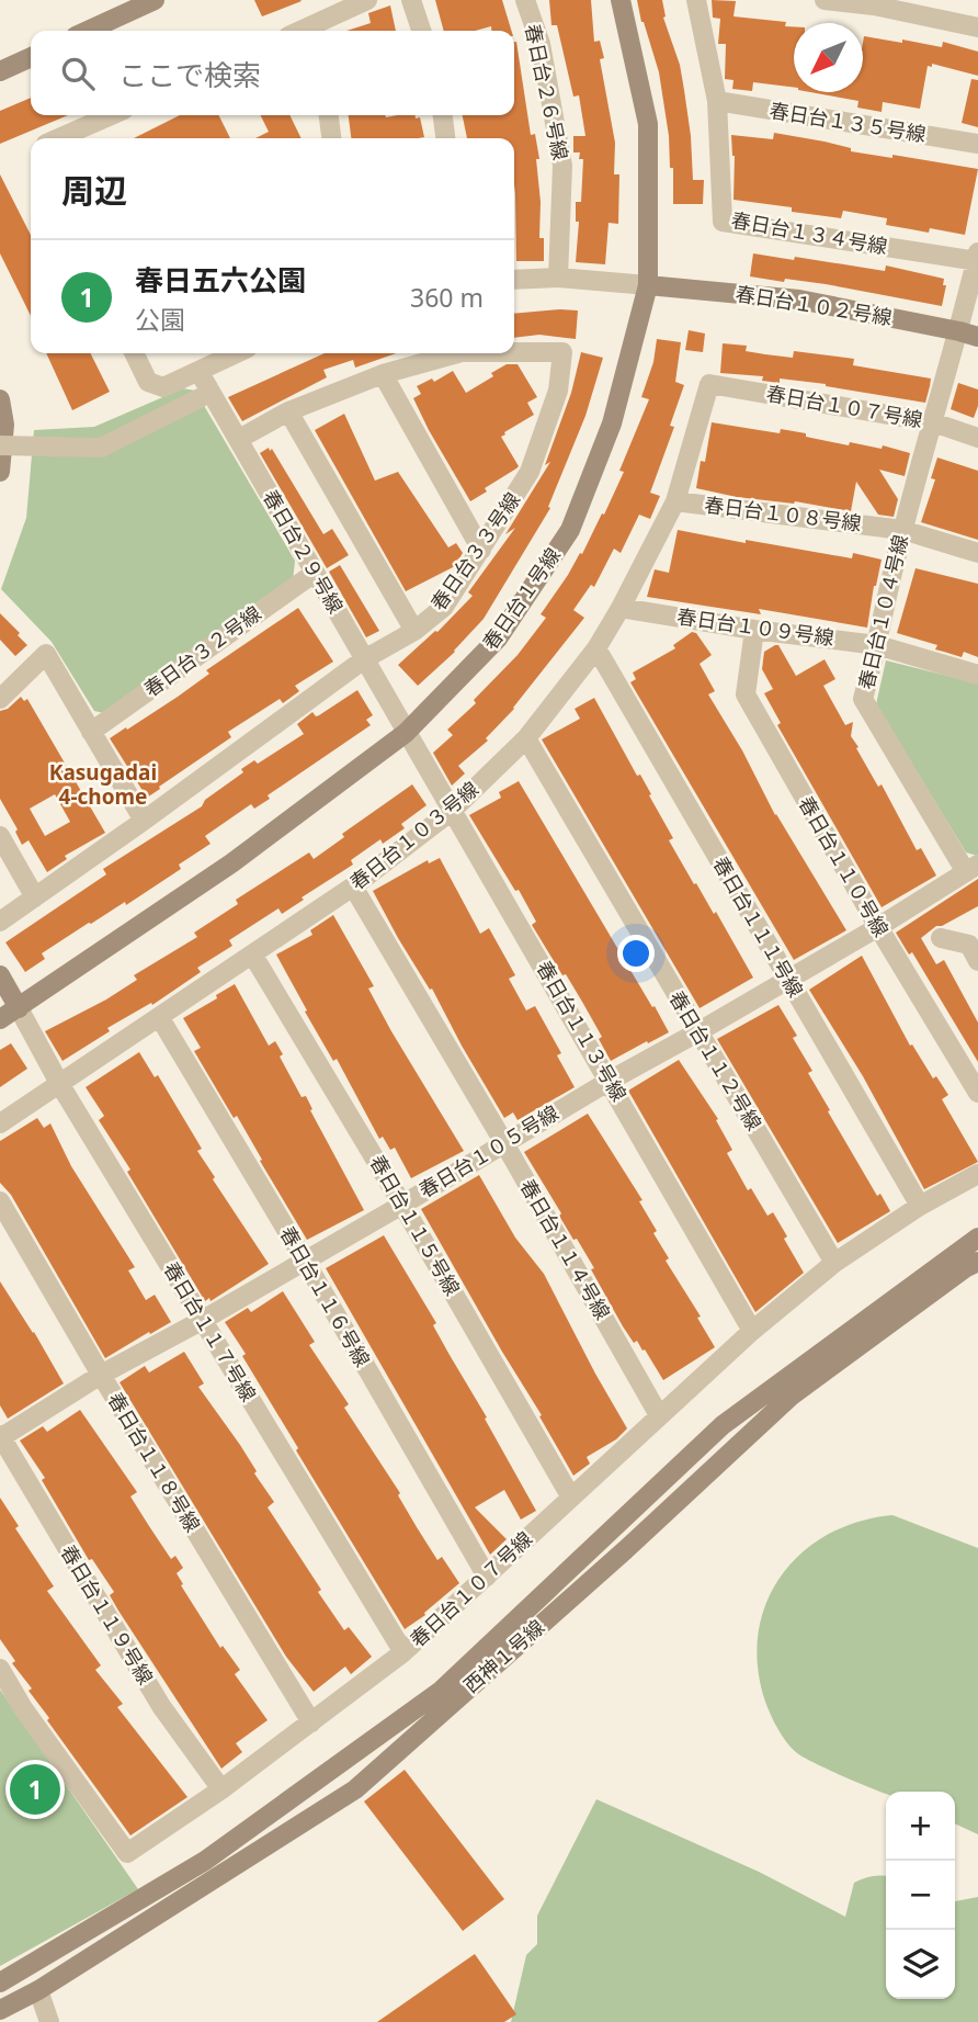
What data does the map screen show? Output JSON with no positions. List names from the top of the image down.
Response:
{
  "streets": {
    "street": [
      "春日台２６号線",
      "春日台１３５号線",
      "春日台１３４号線",
      "春日台１０２号線",
      "春日台１０７号線",
      "春日台１０８号線",
      "春日台２９号線",
      "春日台３３号線",
      "春日台１号線",
      "春日台１０４号線",
      "春日台１０９号線",
      "春日台３２号線",
      "春日台１０３号線",
      "春日台１１０号線",
      "春日台１１１号線",
      "春日台１１３号線",
      "春日台１１２号線",
      "春日台１０５号線",
      "春日台１１５号線",
      "春日台１１４号線",
      "春日台１１６号線",
      "春日台１１７号線",
      "春日台１１８号線",
      "春日台１１９号線",
      "西神１号線"
    ]
  },
  "crossings": [
    ["春日台１３５号線", "春日台１３４号線"],
    ["春日台１３４号線", "春日台１０４号線"],
    ["春日台１０２号線", "春日台１号線"],
    ["春日台１０２号線", "春日台１０４号線"],
    ["春日台１０７号線", "春日台１０４号線"],
    ["春日台１０７号線", "春日台１０３号線"],
    ["春日台１０７号線", "春日台１１１号線"],
    ["春日台１０７号線", "春日台１１３号線"],
    ["春日台１０７号線", "春日台１１２号線"],
    ["春日台１０７号線", "春日台１１５号線"],
    ["春日台１０７号線", "春日台１１４号線"],
    ["春日台１０７号線", "春日台１１６号線"],
    ["春日台１０７号線", "春日台１１７号線"],
    ["春日台１０７号線", "春日台１１８号線"],
    ["春日台１０７号線", "春日台１１９号線"],
    ["春日台１０８号線", "春日台１０４号線"],
    ["春日台１０８号線", "春日台１０３号線"],
    ["春日台２９号線", "春日台３３号線"],
    ["春日台２９号線", "春日台１号線"],
    ["春日台２９号線", "春日台３２号線"],
    ["春日台２９号線", "春日台１１３号線"],
    ["春日台１号線", "春日台１１３号線"],
    ["春日台１号線", "春日台１１７号線"],
    ["春日台１０４号線", "春日台１０９号線"],
    ["春日台１０４号線", "春日台１０５号線"],
    ["春日台１０９号線", "春日台１０３号線"],
    ["春日台１０９号線", "春日台１１０号線"],
    ["春日台１０３号線", "春日台１１１号線"],
    ["春日台１０３号線", "春日台１１３号線"],
    ["春日台１０３号線", "春日台１１２号線"],
    ["春日台１０３号線", "春日台１１５号線"],
    ["春日台１０３号線", "春日台１１４号線"],
    ["春日台１０３号線", "春日台１１６号線"],
    ["春日台１０３号線", "春日台１１７号線"],
    ["春日台１１０号線", "春日台１０５号線"],
    ["春日台１１１号線", "春日台１０５号線"],
    ["春日台１１３号線", "春日台１０５号線"],
    ["春日台１１２号線", "春日台１０５号線"],
    ["春日台１０５号線", "春日台１１５号線"],
    ["春日台１０５号線", "春日台１１４号線"],
    ["春日台１０５号線", "春日台１１６号線"],
    ["春日台１０５号線", "春日台１１７号線"],
    ["春日台１０５号線", "春日台１１８号線"],
    ["春日台１０５号線", "春日台１１９号線"]
  ],
  "districts": ["Kasugadai 4-chome"],
  "north": "bottom left",
  "page": {
    "search": "ここで検索",
    "heading": "周辺",
    "list": [
      {
        "mark": "1",
        "name": "春日五六公園",
        "note": "公園",
        "value": "360 m"
      }
    ],
    "pins": "1",
    "map_buttons": ["+", "−"]
  }
}
